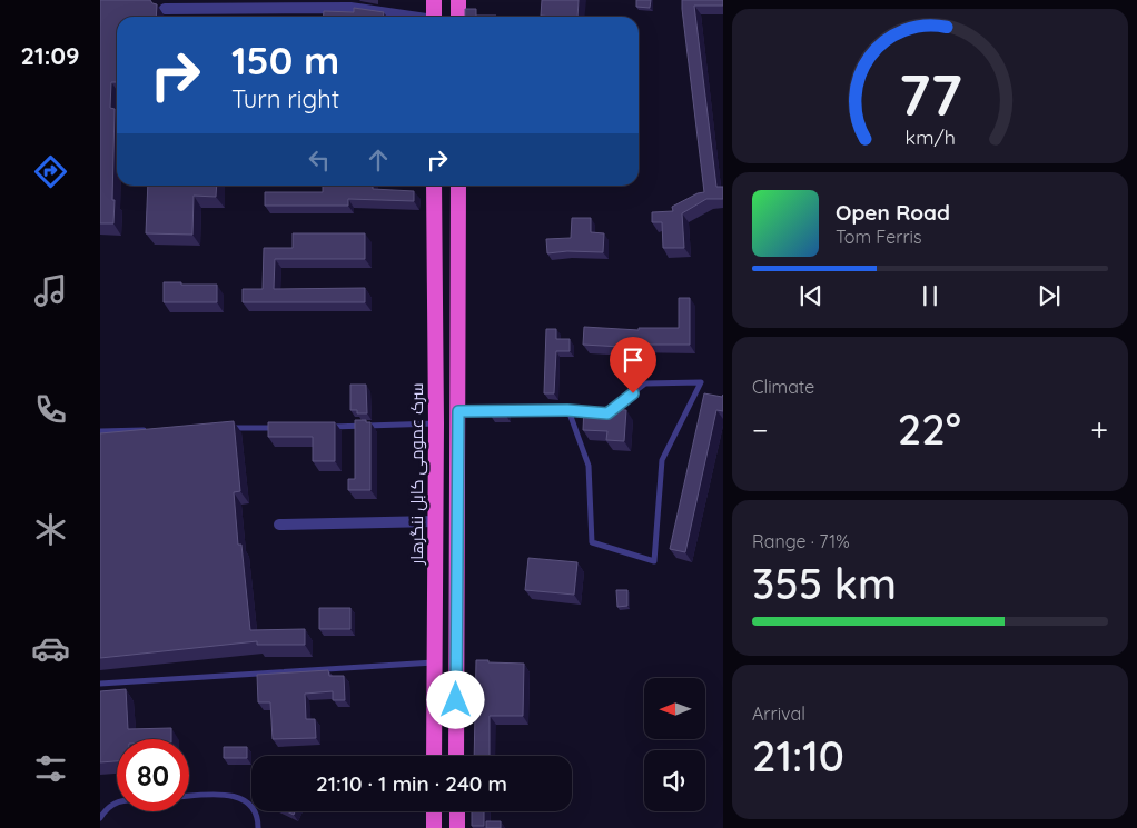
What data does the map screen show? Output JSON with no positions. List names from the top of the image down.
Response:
{
  "streets": {
    "highway": ["سرک عمومی کابل ننگرهار"]
  },
  "north": "left",
  "page": {
    "tabs": "21:09",
    "turn": ["150 m", "Turn right"],
    "song": ["Open Road", "Tom Ferris"],
    "tile": [
      "Climate",
      ["Range · 71%", "355 km"],
      ["Arrival", "21:10"]
    ],
    "heat": ["−", "22°", "+"],
    "limit": "80",
    "trip": "21:10 · 1 min · 240 m",
    "gauge": ["77", "km/h"]
  }
}
